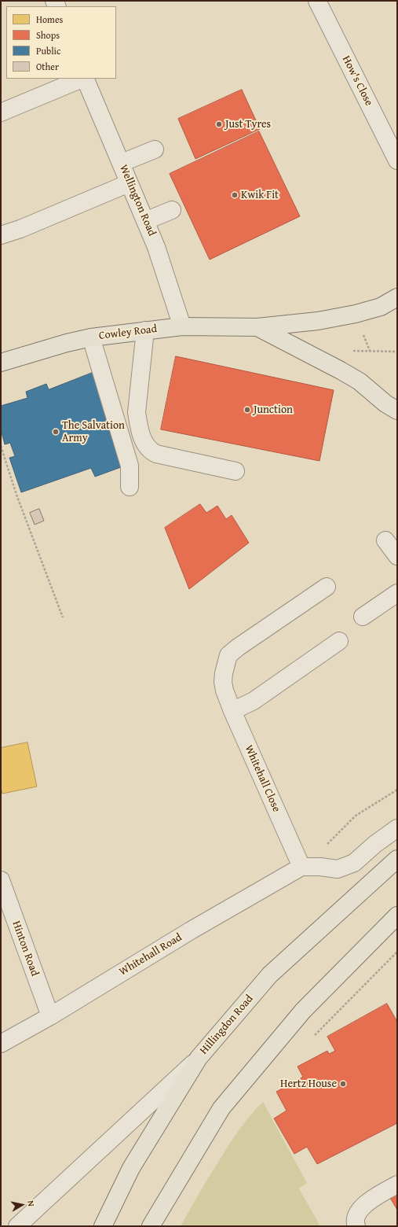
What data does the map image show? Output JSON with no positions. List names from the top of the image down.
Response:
{
  "streets": {
    "main road": ["Cowley Road", "Hillingdon Road"],
    "street": [
      "How's Close",
      "Wellington Road",
      "Whitehall Close",
      "Hinton Road",
      "Whitehall Road"
    ]
  },
  "crossings": [
    ["Wellington Road", "Cowley Road"],
    ["Whitehall Close", "Whitehall Road"],
    ["Hinton Road", "Whitehall Road"]
  ],
  "places": [
    "Just Tyres",
    "Kwik Fit",
    "Junction",
    "The Salvation Army",
    "Hertz House"
  ],
  "legend": [
    "Homes",
    "Shops",
    "Public",
    "Other"
  ],
  "north": "right"
}
